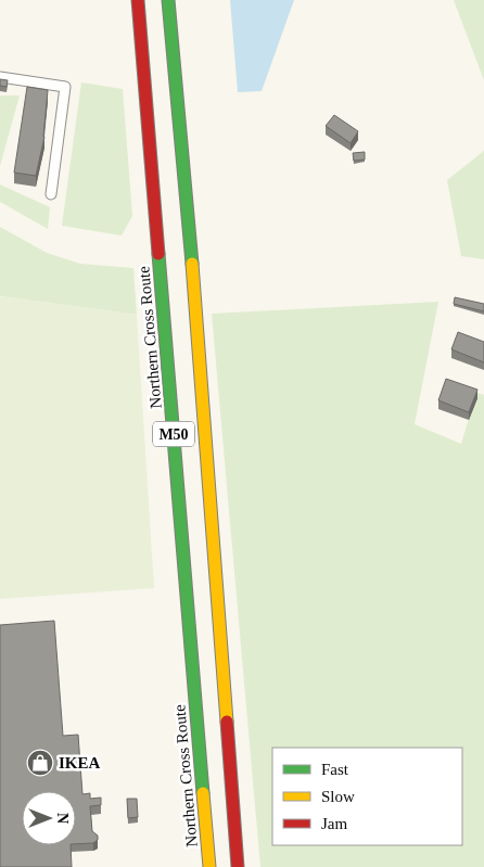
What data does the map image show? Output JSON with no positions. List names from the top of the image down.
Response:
{
  "streets": {
    "highway": ["Northern Cross Route", "M50"]
  },
  "places": {
    "shop": ["IKEA"]
  },
  "legend": ["Fast", "Slow", "Jam"],
  "north": "right"
}
